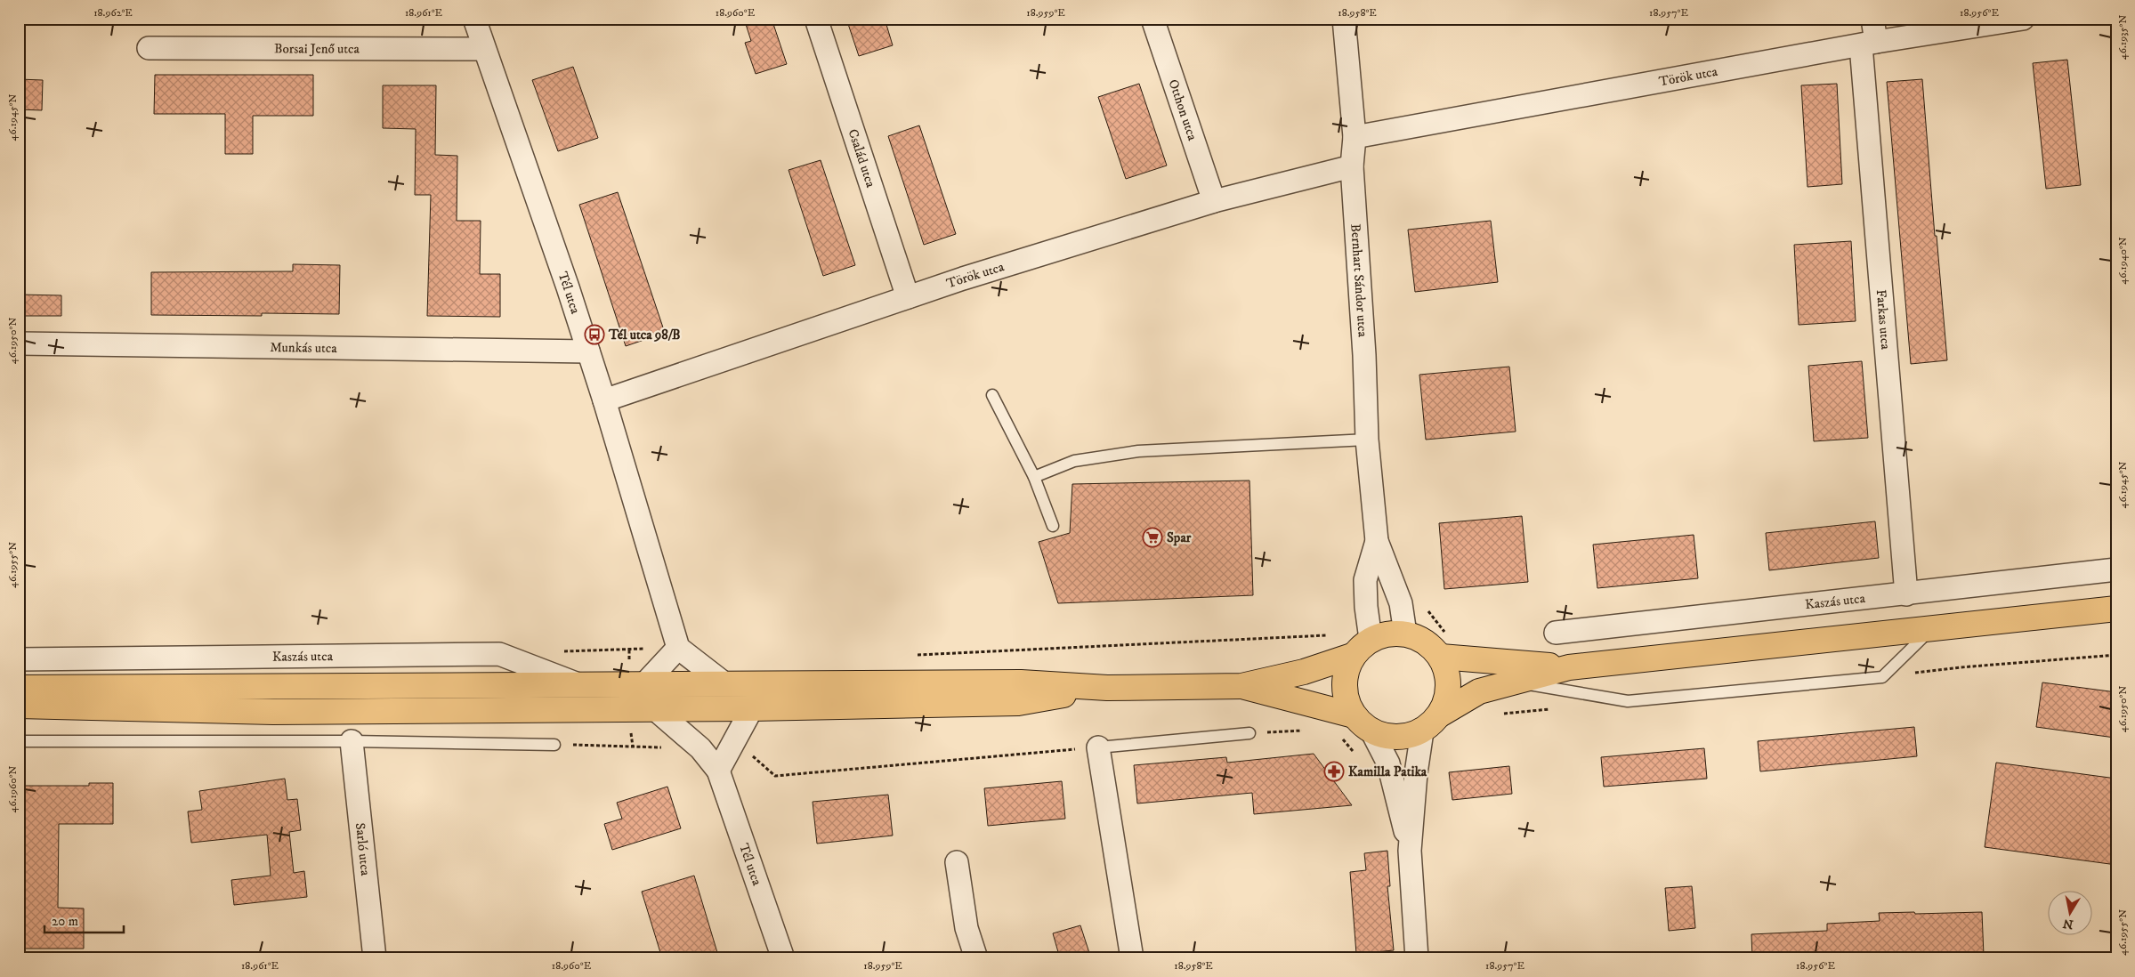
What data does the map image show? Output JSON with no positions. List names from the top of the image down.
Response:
{
  "streets": {
    "street": [
      "Borsai Jenő utca",
      "Török utca",
      "Otthon utca",
      "Család utca",
      "Bernhart Sándor utca",
      "Tél utca",
      "Farkas utca",
      "Munkás utca",
      "Kaszás utca",
      "Sarló utca"
    ]
  },
  "crossings": [
    ["Borsai Jenő utca", "Tél utca"],
    ["Török utca", "Otthon utca"],
    ["Török utca", "Család utca"],
    ["Török utca", "Bernhart Sándor utca"],
    ["Török utca", "Tél utca"],
    ["Török utca", "Farkas utca"],
    ["Tél utca", "Munkás utca"],
    ["Farkas utca", "Kaszás utca"]
  ],
  "places": {
    "bus stop": ["Tél utca 98/B"],
    "supermarket": ["Spar"],
    "pharmacy": ["Kamilla Patika"]
  },
  "scale_bar": "20 m",
  "north": "bottom",
  "coordinates": [
    "18.962°E",
    "18.961°E",
    "18.960°E",
    "18.959°E",
    "18.958°E",
    "18.957°E",
    "18.956°E",
    "46.1935°N",
    "46.1945°N",
    "46.1940°N",
    "46.1950°N",
    "46.1955°N",
    "46.1960°N"
  ]
}
